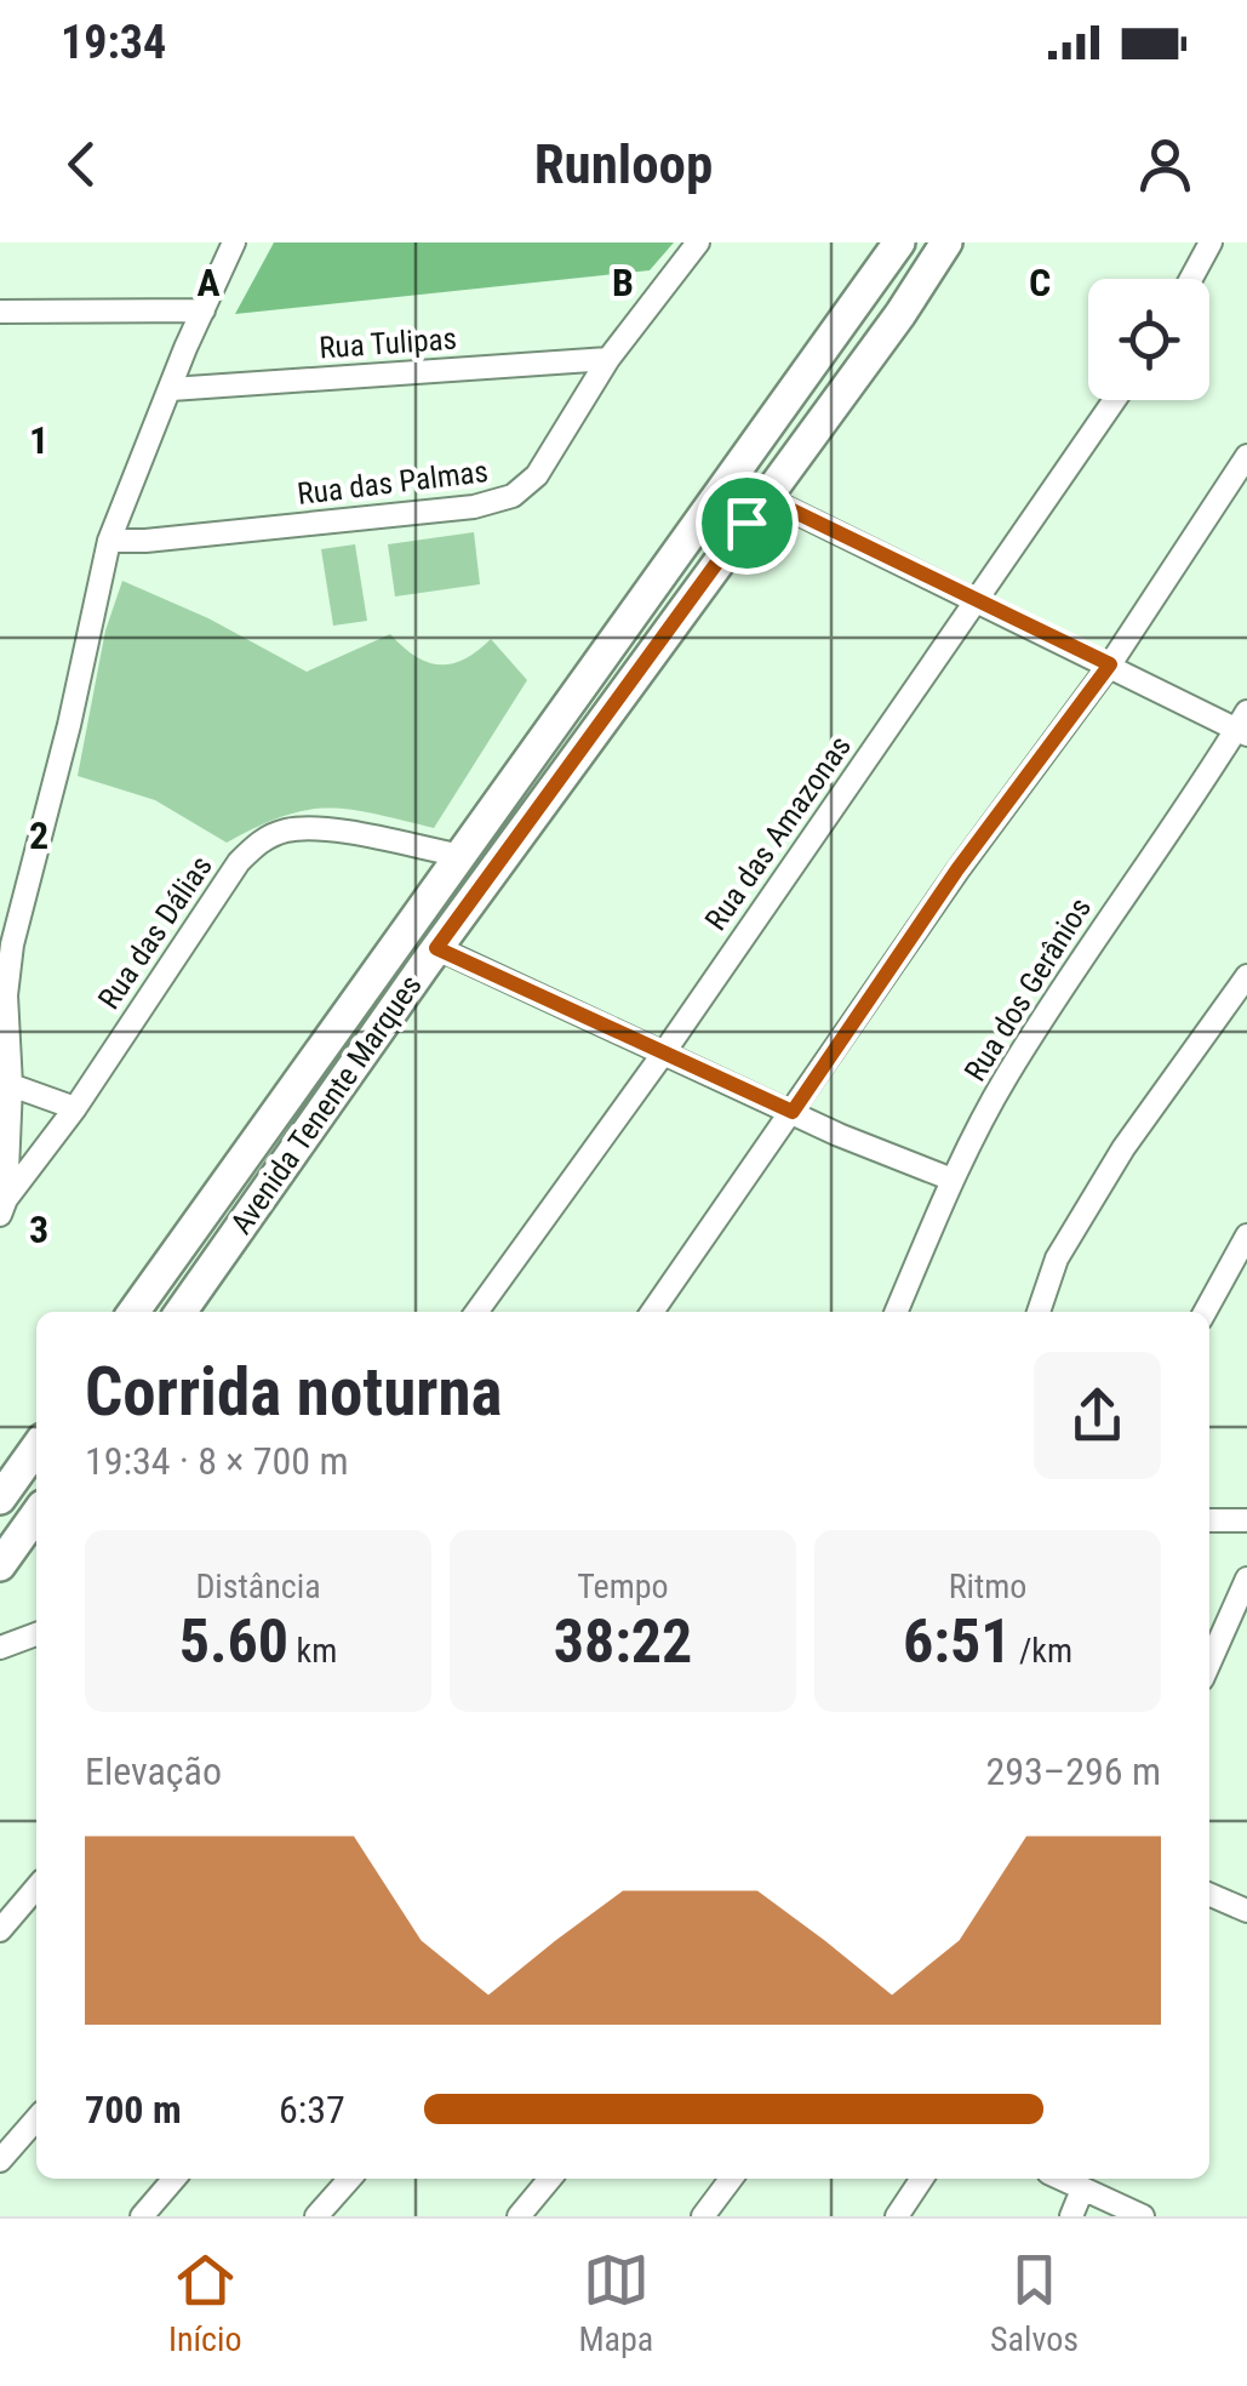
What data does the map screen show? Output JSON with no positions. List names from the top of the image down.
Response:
{
  "streets": {
    "main road": ["Avenida Tenente Marques"],
    "street": [
      "Rua Tulipas",
      "Rua das Palmas",
      "Rua das Amazonas",
      "Rua das Dálias",
      "Rua dos Gerânios"
    ]
  },
  "crossings": [
    ["Rua Tulipas", "Rua das Palmas"],
    ["Rua das Dálias", "Avenida Tenente Marques"]
  ],
  "page": {
    "status": "19:34",
    "header": "Runloop",
    "heading": ["Corrida noturna", "19:34 · 8 × 700 m"],
    "stats": [
      ["Distância", "5.60 km"],
      ["Tempo", "38:22"],
      ["Ritmo", "6:51 /km"]
    ],
    "chart": ["Elevação", "293–296 m"],
    "list": [
      {
        "name": "700 m",
        "note": "6:37"
      }
    ],
    "tabs": ["Início", "Mapa", "Salvos"]
  },
  "grid": {
    "columns": ["A", "B", "C"],
    "rows": ["1", "2", "3"]
  }
}
